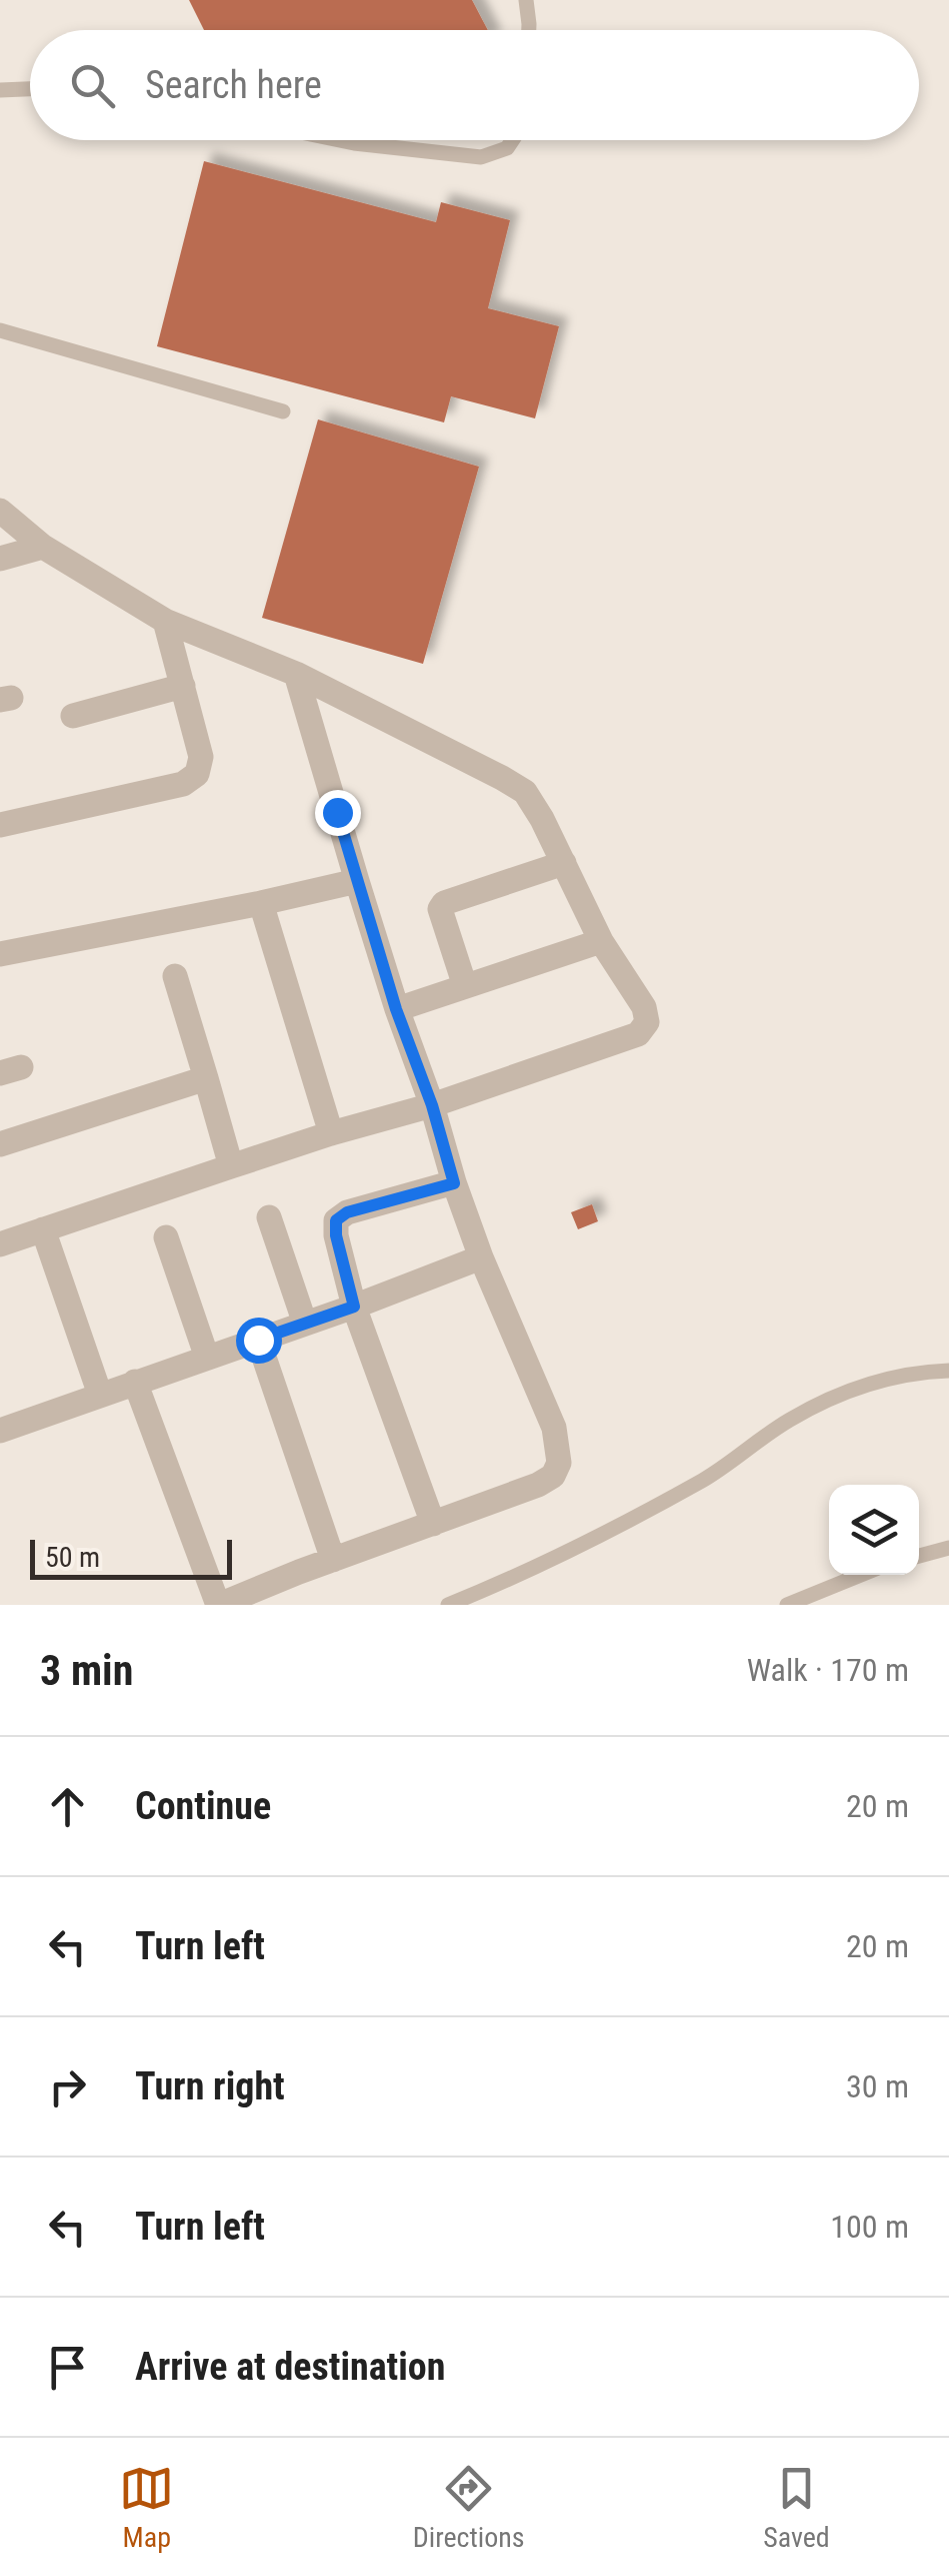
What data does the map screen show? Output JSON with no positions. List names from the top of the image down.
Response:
{
  "scale_bar": "50 m",
  "page": {
    "search": "Search here",
    "scale": "50 m",
    "heading": ["3 min", "Walk · 170 m"],
    "list": [
      ["Continue", "20 m"],
      ["Turn left", "20 m"],
      ["Turn right", "30 m"],
      ["Turn left", "100 m"],
      "Arrive at destination"
    ],
    "nav": ["Map", "Directions", "Saved"]
  }
}
